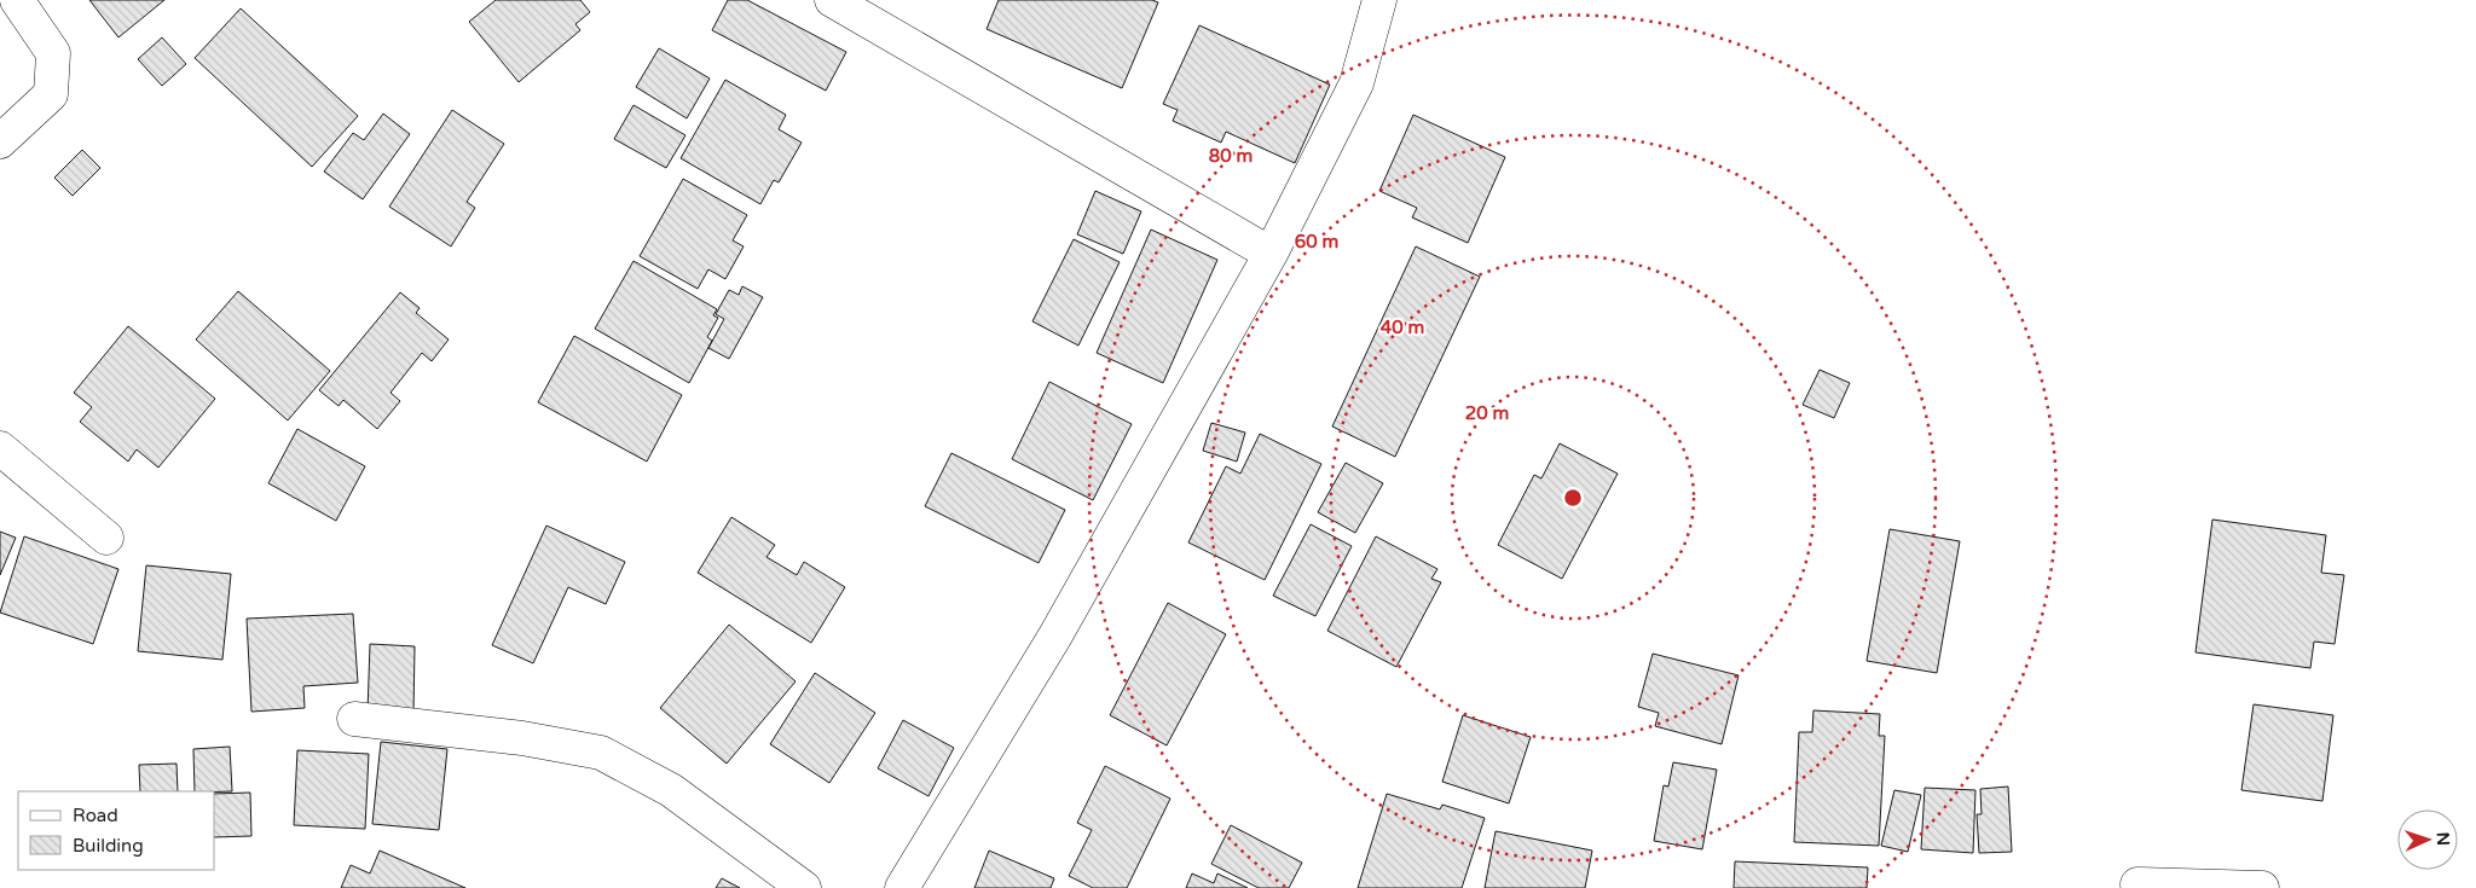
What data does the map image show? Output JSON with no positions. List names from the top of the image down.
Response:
{
  "legend": ["Road", "Building"],
  "north": "right",
  "rings": [
    "80 m",
    "60 m",
    "40 m",
    "20 m"
  ]
}
